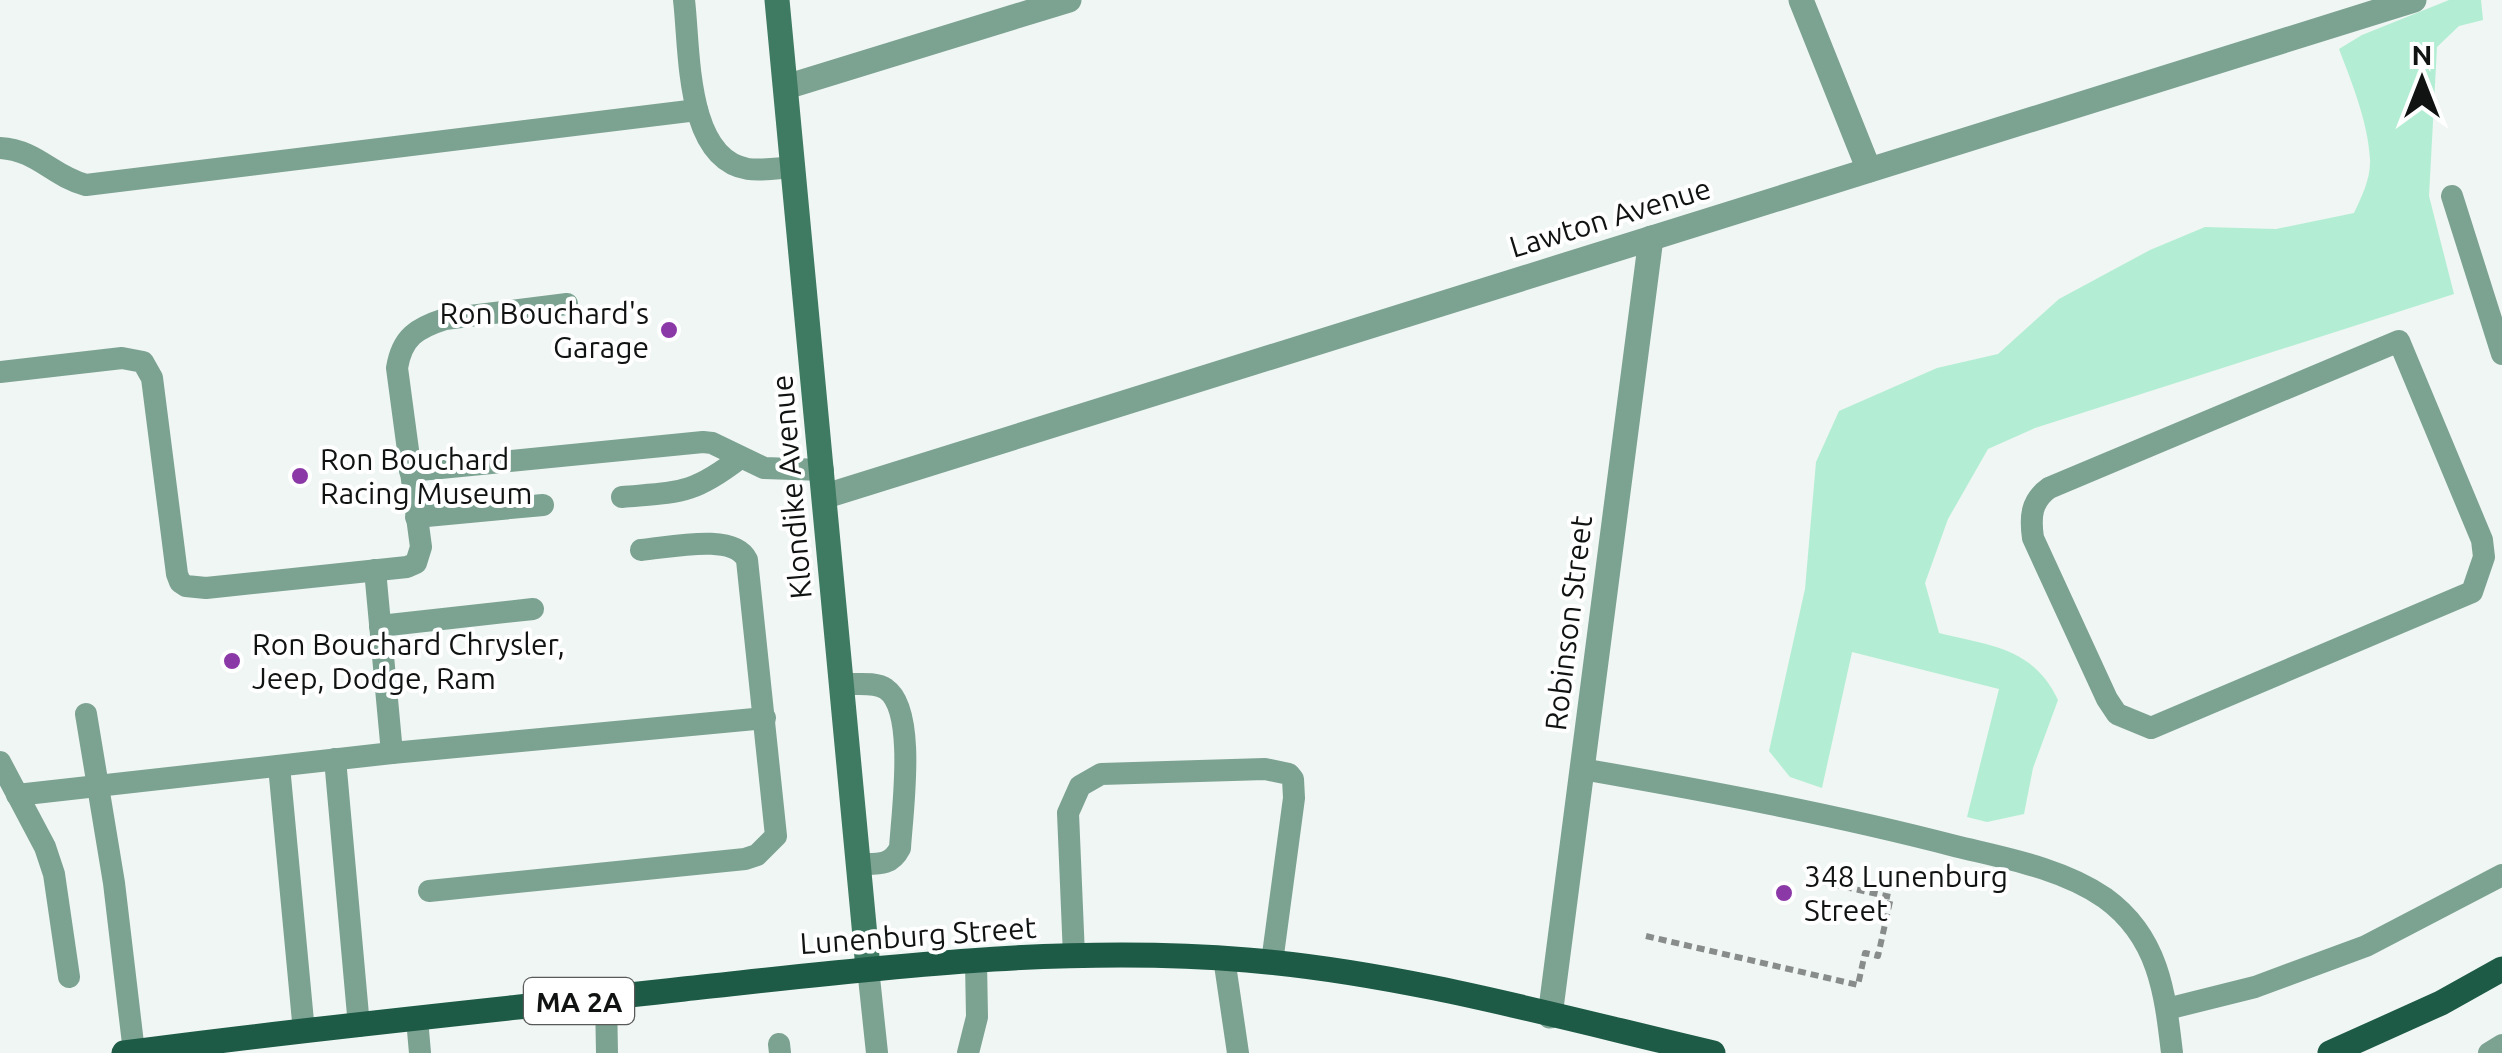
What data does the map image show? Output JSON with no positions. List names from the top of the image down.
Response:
{
  "streets": {
    "main road": ["Lunenburg Street", "MA 2A"],
    "street": ["Lawton Avenue", "Klondike Avenue", "Robinson Street"]
  },
  "crossings": [
    ["Lawton Avenue", "Klondike Avenue"],
    ["Lawton Avenue", "Robinson Street"],
    ["Klondike Avenue", "Lunenburg Street"],
    ["Robinson Street", "Lunenburg Street"]
  ],
  "places": [
    "Ron Bouchard's Garage",
    "Ron Bouchard Racing Museum",
    "Ron Bouchard Chrysler, Jeep, Dodge, Ram",
    "348 Lunenburg Street"
  ],
  "north": "top"
}
